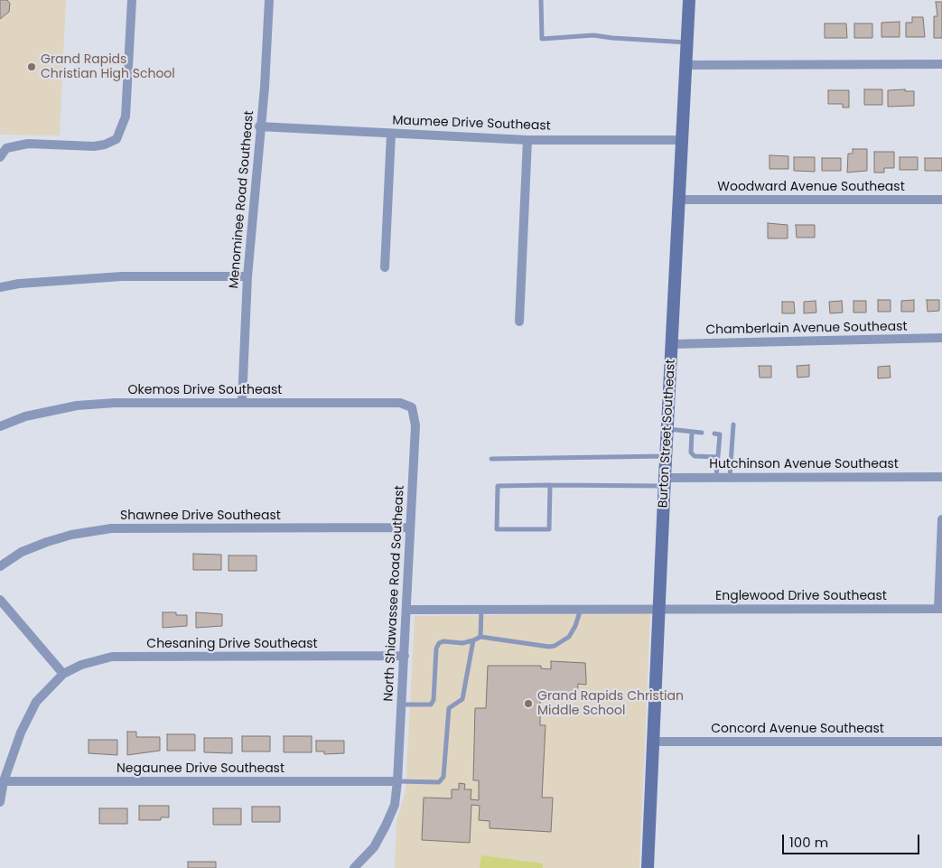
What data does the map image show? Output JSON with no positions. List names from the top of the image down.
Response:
{
  "streets": {
    "main road": ["Burton Street Southeast"],
    "street": [
      "Maumee Drive Southeast",
      "Woodward Avenue Southeast",
      "Menominee Road Southeast",
      "Chamberlain Avenue Southeast",
      "Okemos Drive Southeast",
      "Hutchinson Avenue Southeast",
      "Shawnee Drive Southeast",
      "North Shiawassee Road Southeast",
      "Englewood Drive Southeast",
      "Chesaning Drive Southeast",
      "Concord Avenue Southeast",
      "Negaunee Drive Southeast"
    ]
  },
  "crossings": [
    ["Maumee Drive Southeast", "Menominee Road Southeast"],
    ["Maumee Drive Southeast", "Burton Street Southeast"],
    ["Woodward Avenue Southeast", "Burton Street Southeast"],
    ["Menominee Road Southeast", "Okemos Drive Southeast"],
    ["Chamberlain Avenue Southeast", "Burton Street Southeast"],
    ["Okemos Drive Southeast", "North Shiawassee Road Southeast"],
    ["Burton Street Southeast", "Hutchinson Avenue Southeast"],
    ["Burton Street Southeast", "Englewood Drive Southeast"],
    ["Burton Street Southeast", "Concord Avenue Southeast"],
    ["Shawnee Drive Southeast", "North Shiawassee Road Southeast"],
    ["North Shiawassee Road Southeast", "Chesaning Drive Southeast"],
    ["North Shiawassee Road Southeast", "Negaunee Drive Southeast"]
  ],
  "places": ["Grand Rapids Christian High School", "Grand Rapids Christian Middle School"],
  "scale_bar": "100 m"
}
